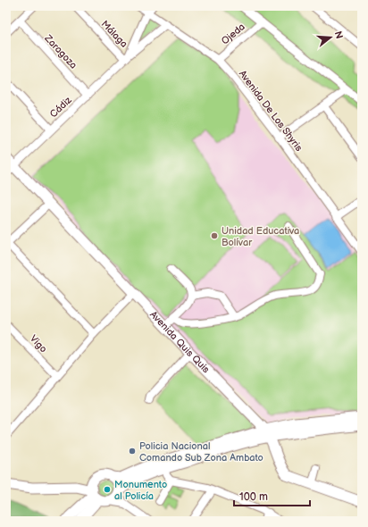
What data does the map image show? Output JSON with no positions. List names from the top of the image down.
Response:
{
  "streets": {
    "main road": ["Avenida Quis Quis"],
    "street": [
      "Málaga",
      "Ojeda",
      "Zaragoza",
      "Cádiz",
      "Avenida De Los Shyris",
      "Vigo"
    ]
  },
  "crossings": [
    ["Málaga", "Cádiz"],
    ["Ojeda", "Avenida De Los Shyris"],
    ["Zaragoza", "Cádiz"],
    ["Cádiz", "Avenida De Los Shyris"],
    ["Cádiz", "Avenida Quis Quis"]
  ],
  "places": ["Unidad Educativa Bolívar", "Policia Nacional Comando Sub Zona Ambato", "Monumento al Policía"],
  "scale_bar": "100 m",
  "north": "right"
}
